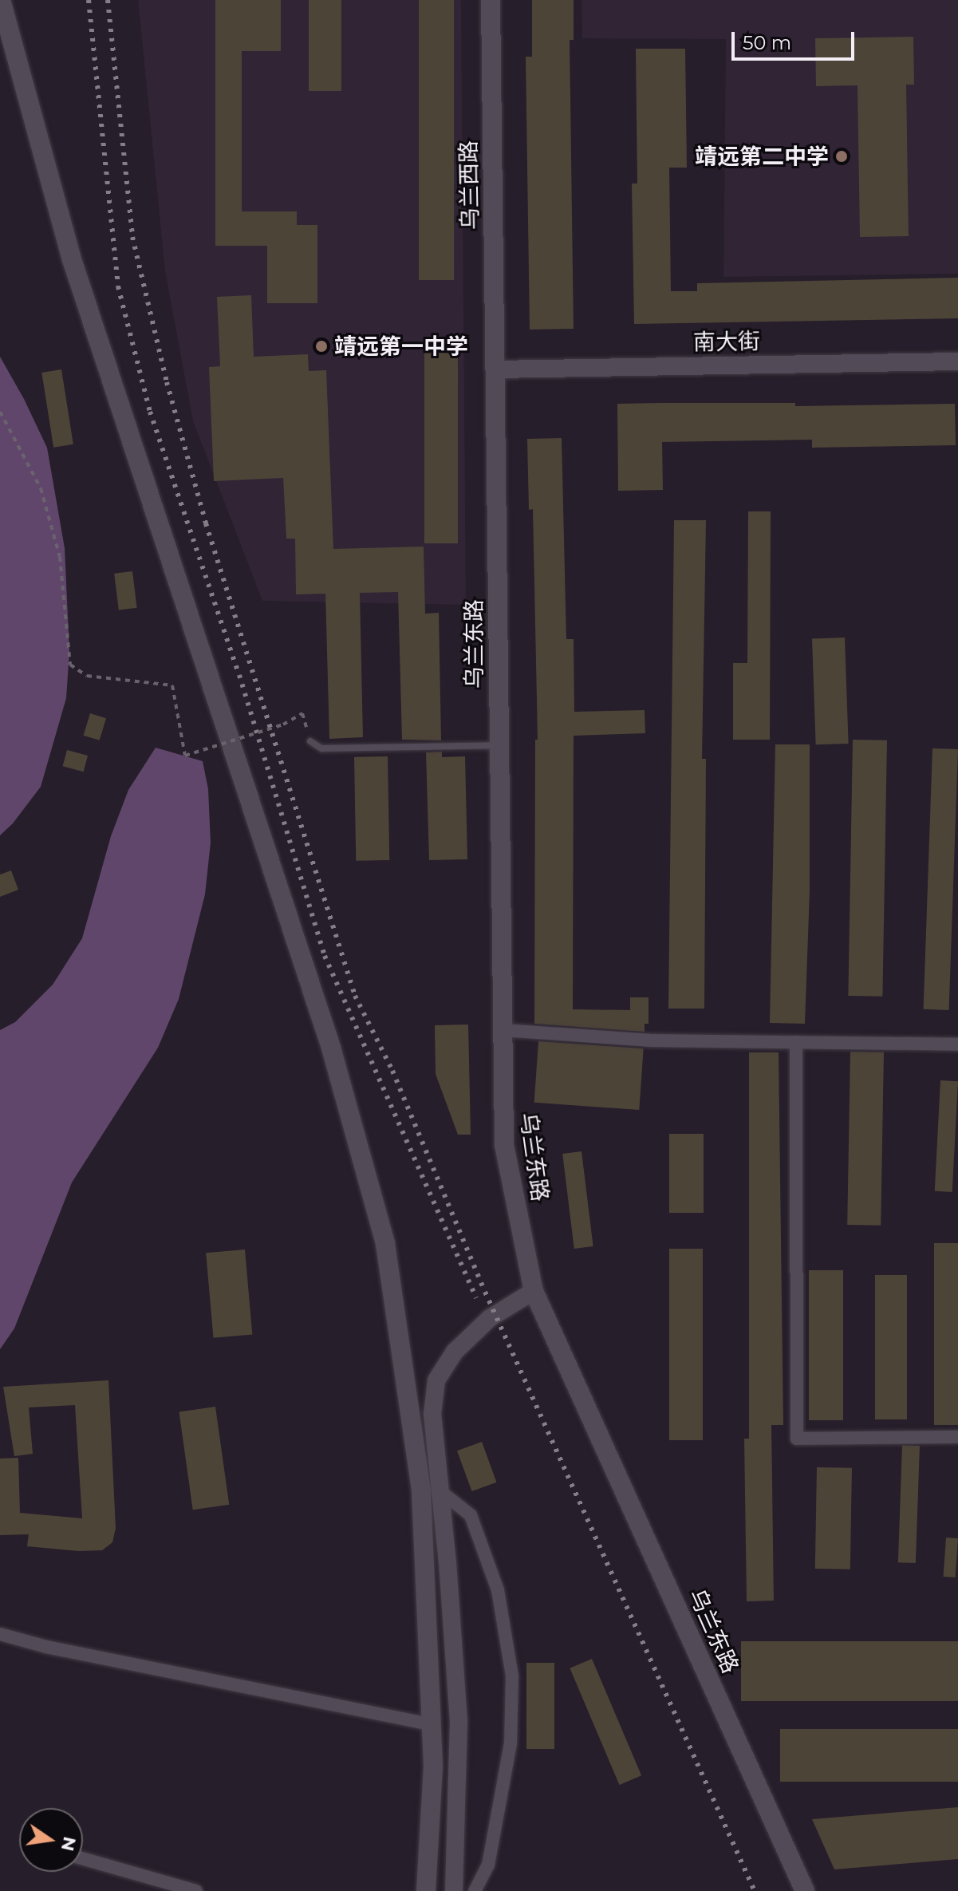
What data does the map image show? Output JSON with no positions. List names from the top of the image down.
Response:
{
  "streets": {
    "main road": ["乌兰西路", "乌兰东路"],
    "street": ["南大街"]
  },
  "crossings": [
    ["乌兰西路", "南大街"],
    ["乌兰西路", "乌兰东路"],
    ["南大街", "乌兰东路"]
  ],
  "places": ["靖远第二中学", "靖远第一中学"],
  "scale_bar": "50 m",
  "north": "right"
}
